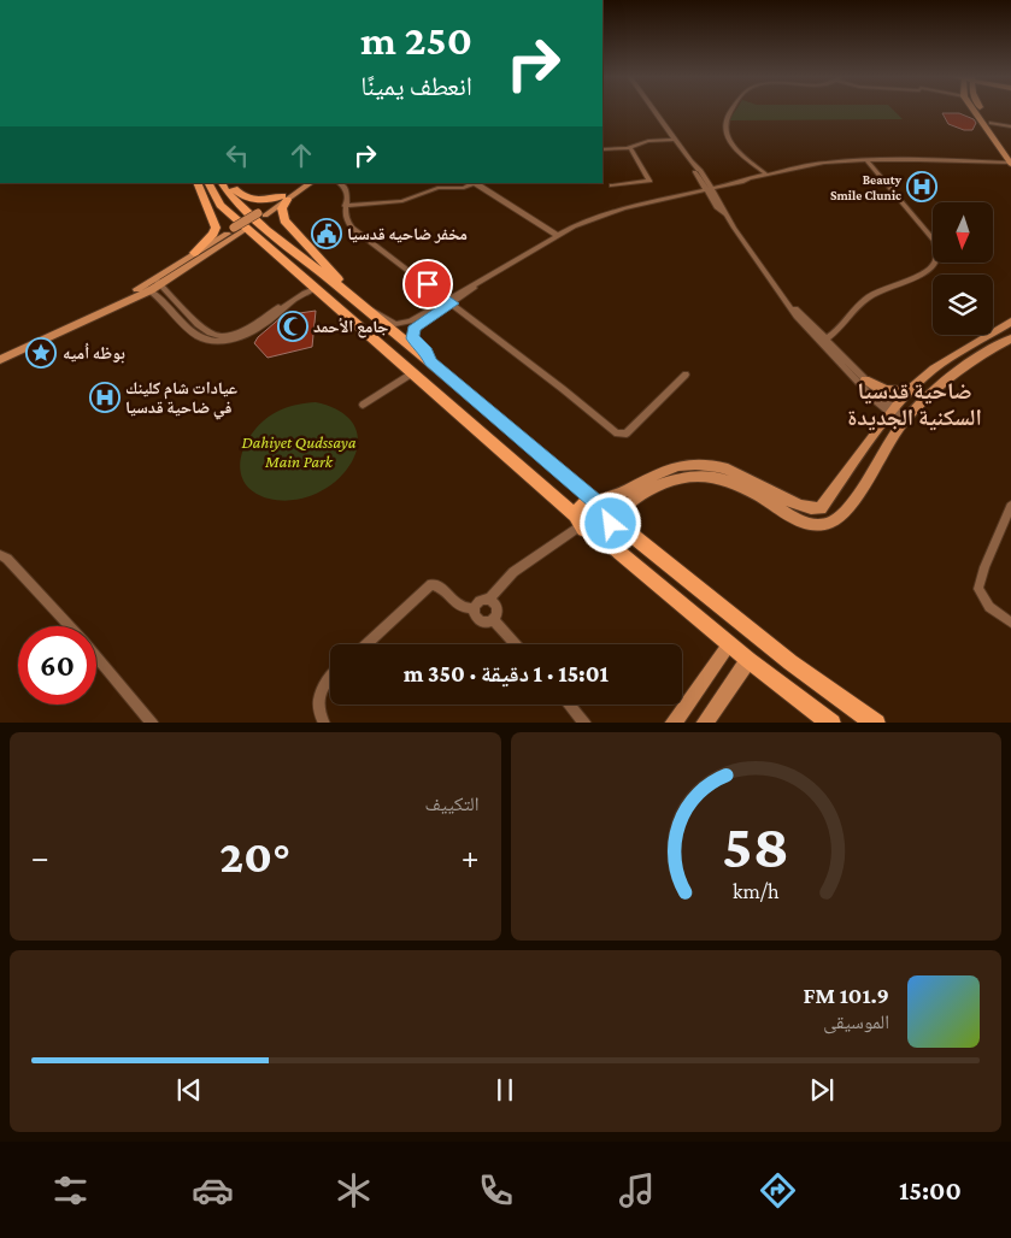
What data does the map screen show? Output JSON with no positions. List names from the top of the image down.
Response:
{
  "districts": ["ضاحية قدسيا السكنية الجديدة"],
  "parks": ["Dahiyet Qudssaya Main Park"],
  "places": {
    "hospital": ["Beauty Smile Clunic", "عيادات شام كلينك في ضاحية قدسيا"],
    "public building": ["مخفر ضاحيه قدسيا"],
    "mosque": ["جامع الأحمد"],
    "place": ["بوظه اُميه"]
  },
  "north": "bottom",
  "page": {
    "turn": ["250 m", "انعطف يمينًا"],
    "limit": "60",
    "trip": "15:01 · 1 دقيقة · 350 m",
    "tile": "التكييف",
    "heat": ["−", "20°", "+"],
    "song": ["101.9 FM", "الموسيقى"],
    "tabs": "15:00",
    "gauge": ["58", "km/h"]
  }
}
